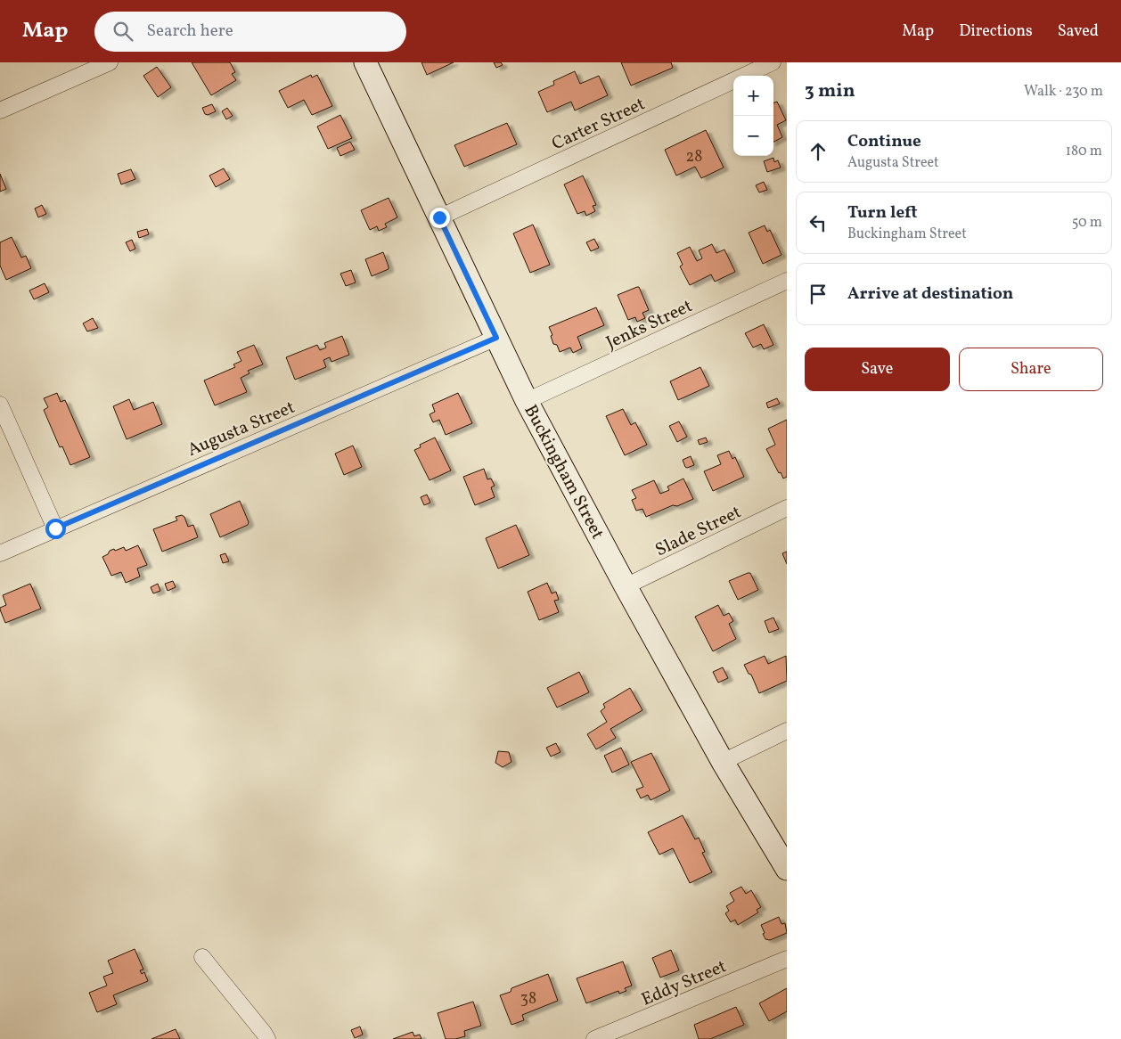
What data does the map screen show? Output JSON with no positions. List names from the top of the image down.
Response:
{
  "streets": {
    "main road": ["Buckingham Street"],
    "street": [
      "Carter Street",
      "Jenks Street",
      "Augusta Street",
      "Slade Street",
      "Eddy Street"
    ]
  },
  "crossings": [
    ["Carter Street", "Buckingham Street"],
    ["Jenks Street", "Buckingham Street"],
    ["Augusta Street", "Buckingham Street"],
    ["Buckingham Street", "Slade Street"]
  ],
  "house_numbers": ["28", "38"],
  "page": {
    "header": "Map",
    "search": "Search here",
    "nav": ["Map", "Directions", "Saved"],
    "heading": ["3 min", "Walk · 230 m"],
    "map_buttons": ["+", "−"],
    "list": [
      ["Continue", "Augusta Street", "180 m"],
      ["Turn left", "Buckingham Street", "50 m"],
      "Arrive at destination"
    ],
    "buttons": ["Save", "Share"]
  }
}
